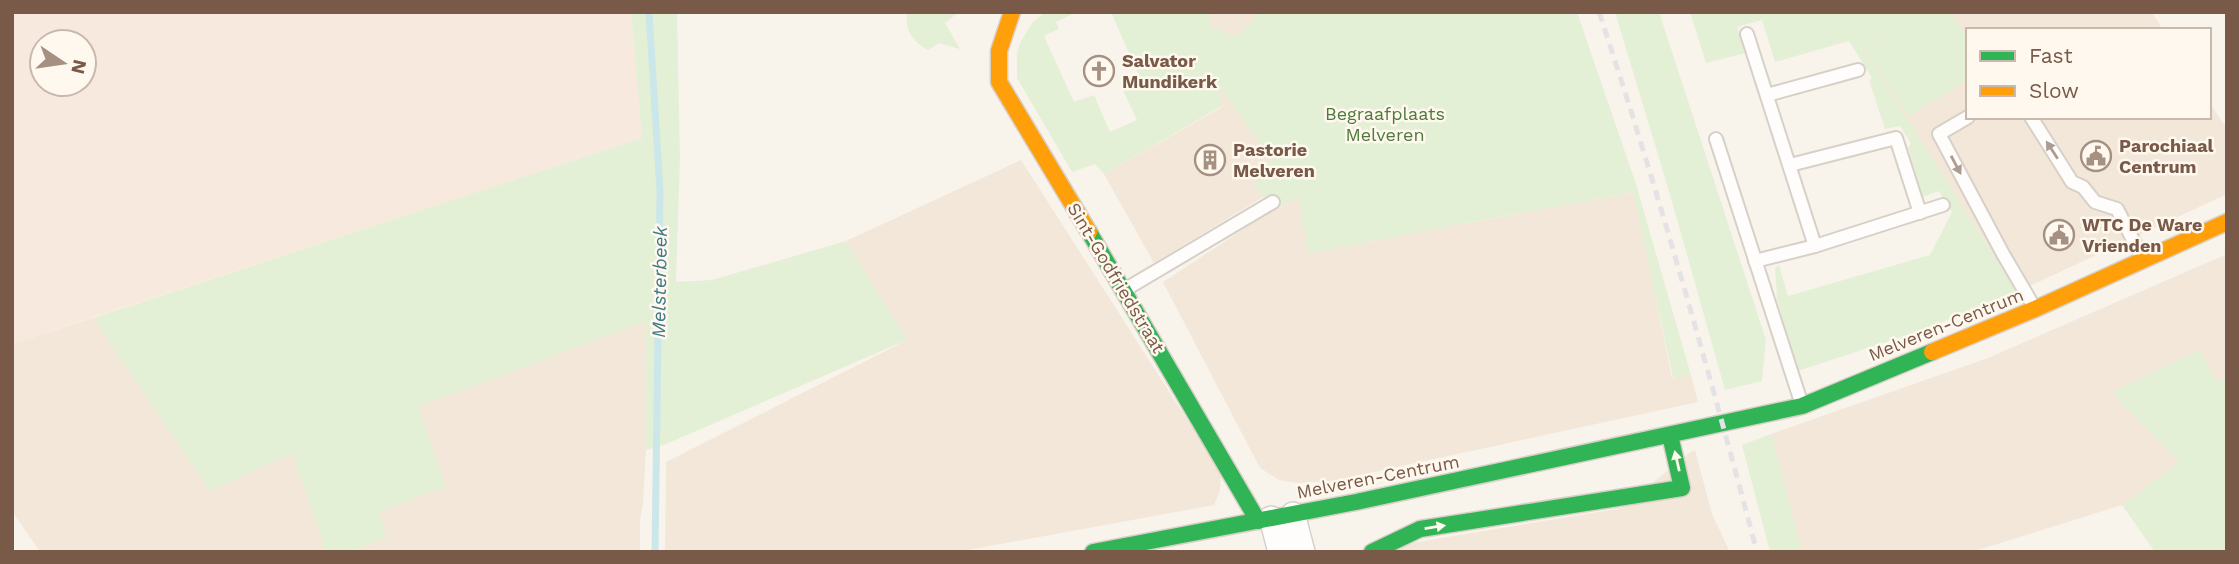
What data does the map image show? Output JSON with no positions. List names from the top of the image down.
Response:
{
  "streets": {
    "main road": ["Sint-Godfriedstraat", "Melveren-Centrum"]
  },
  "crossings": [
    ["Sint-Godfriedstraat", "Melveren-Centrum"]
  ],
  "water": ["Melsterbeek"],
  "parks": ["Begraafplaats Melveren"],
  "places": {
    "church": ["Salvator Mundikerk"],
    "public building": ["Parochiaal Centrum", "WTC De Ware Vrienden"],
    "building": ["Pastorie Melveren"]
  },
  "legend": ["Fast", "Slow"],
  "north": "right"
}
